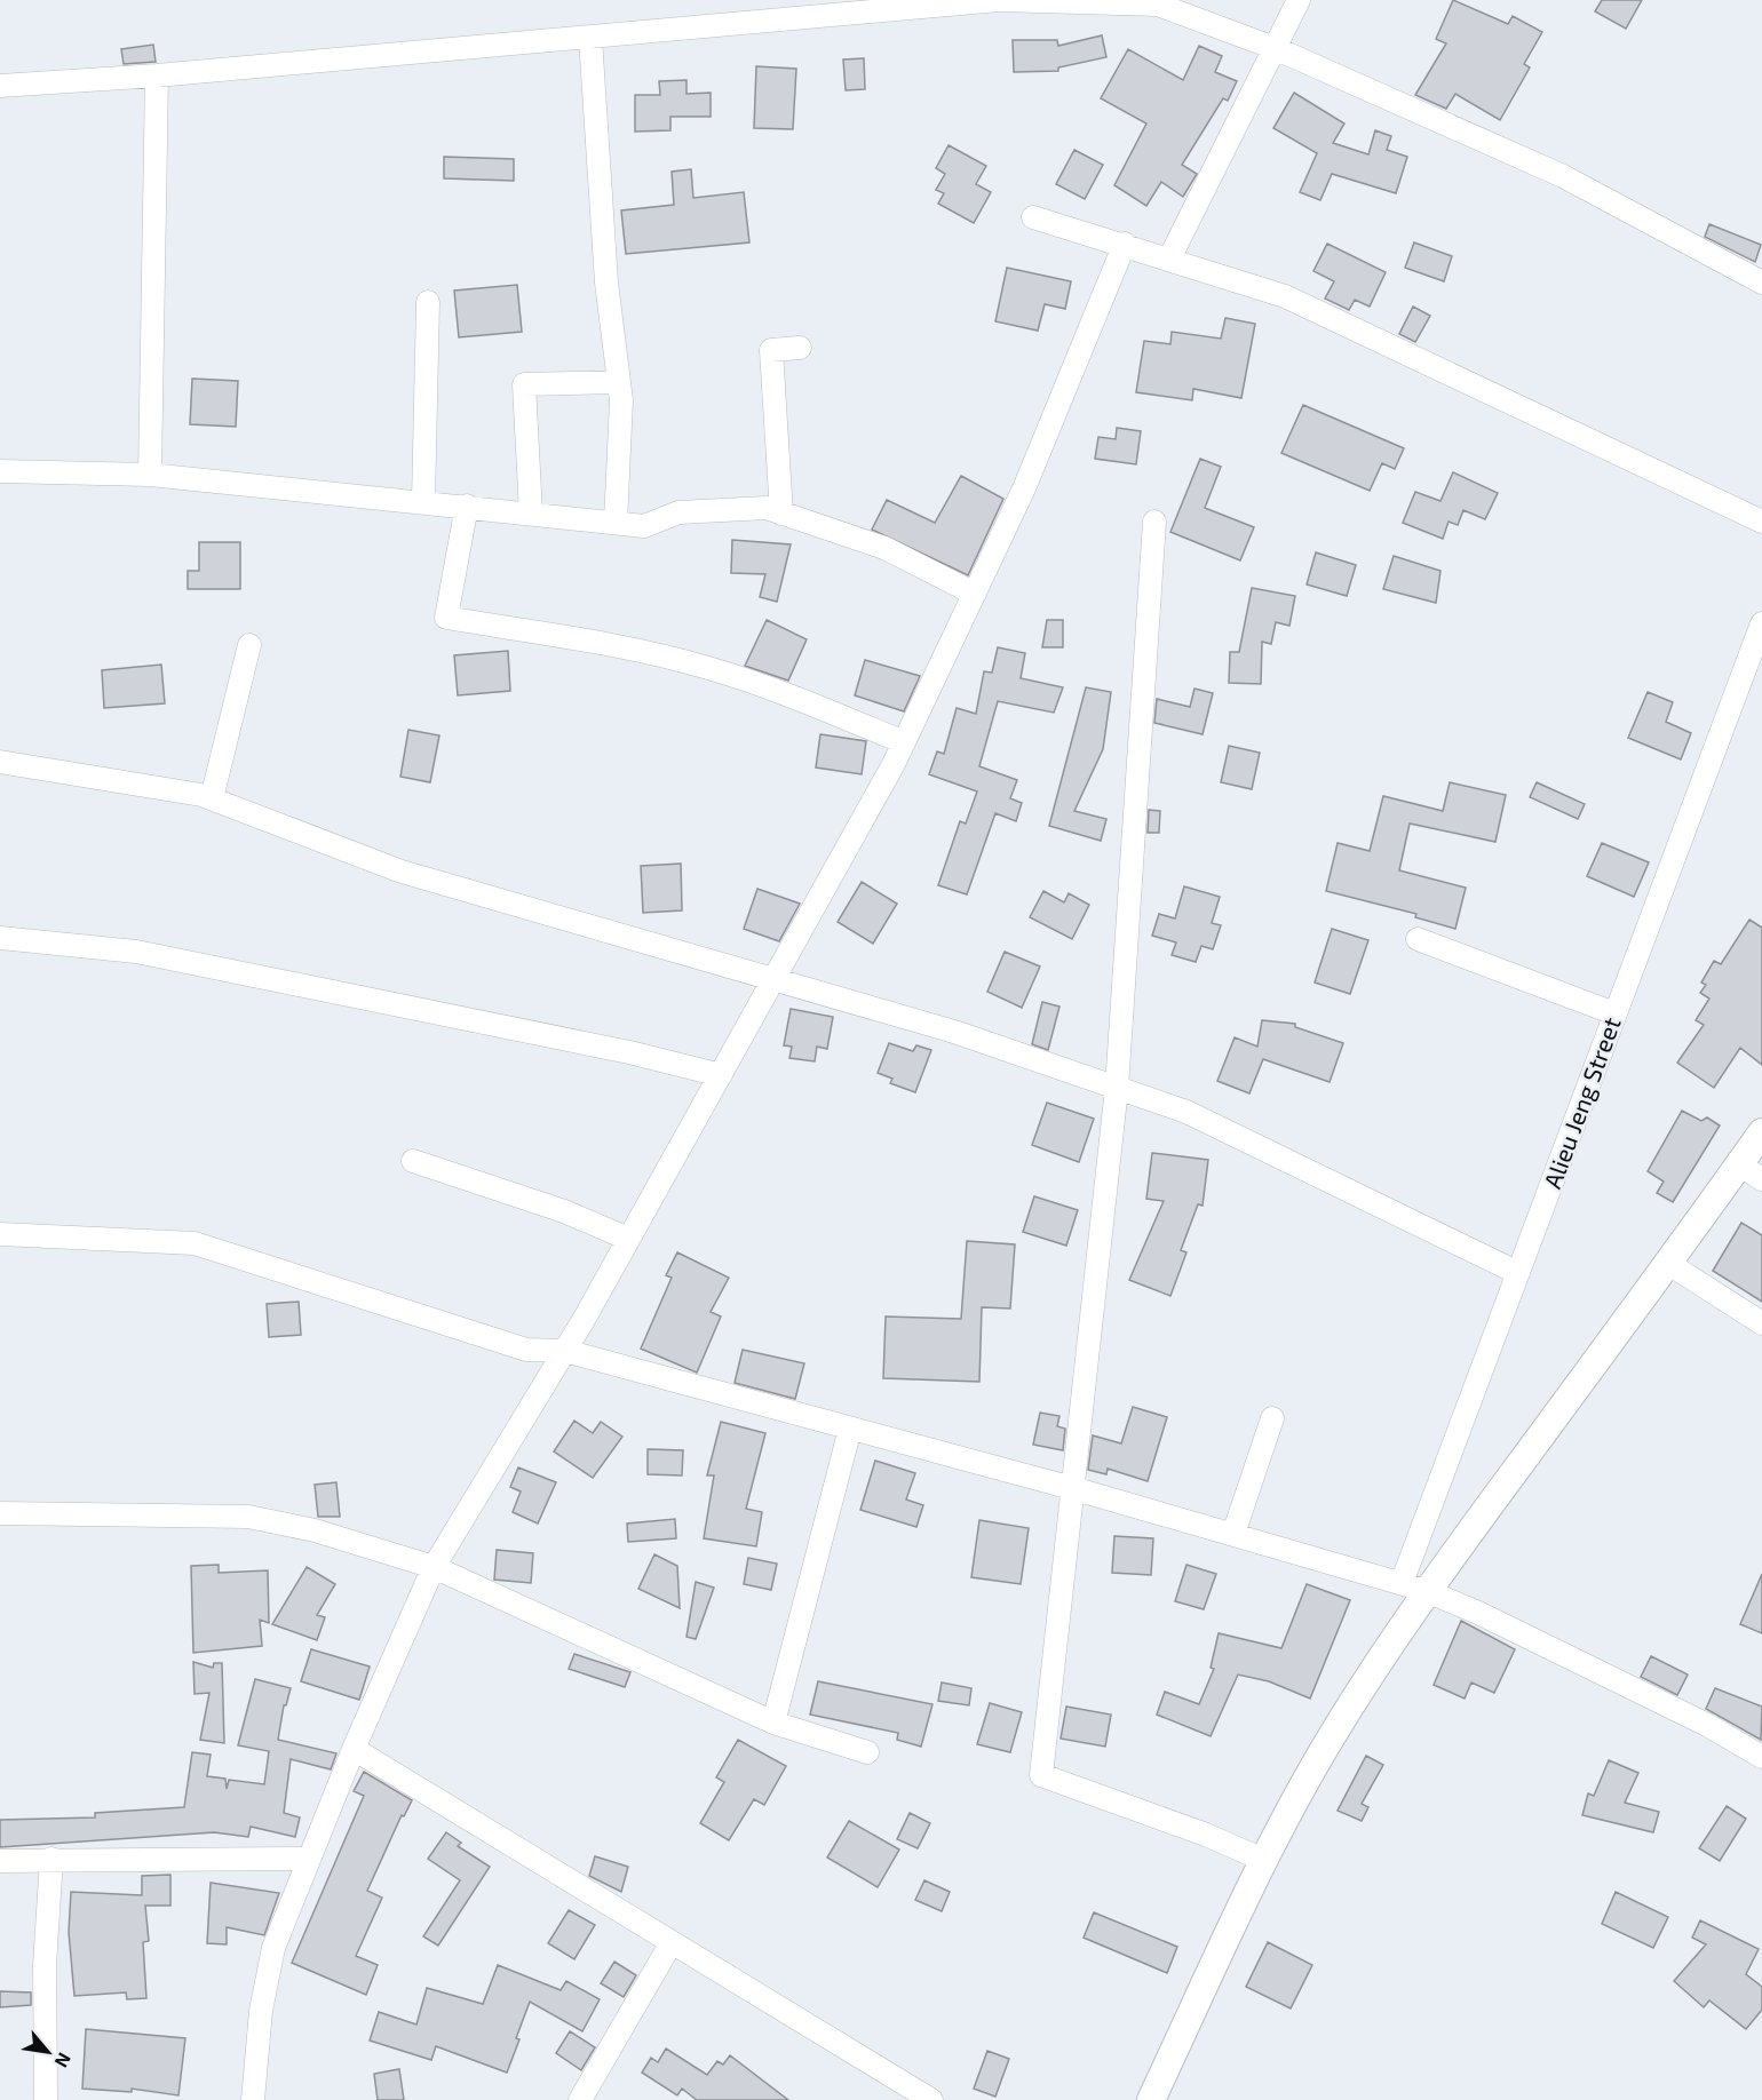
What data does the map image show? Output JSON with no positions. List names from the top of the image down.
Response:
{
  "streets": {
    "street": ["Alieu Jeng Street"]
  },
  "north": "bottom right"
}
